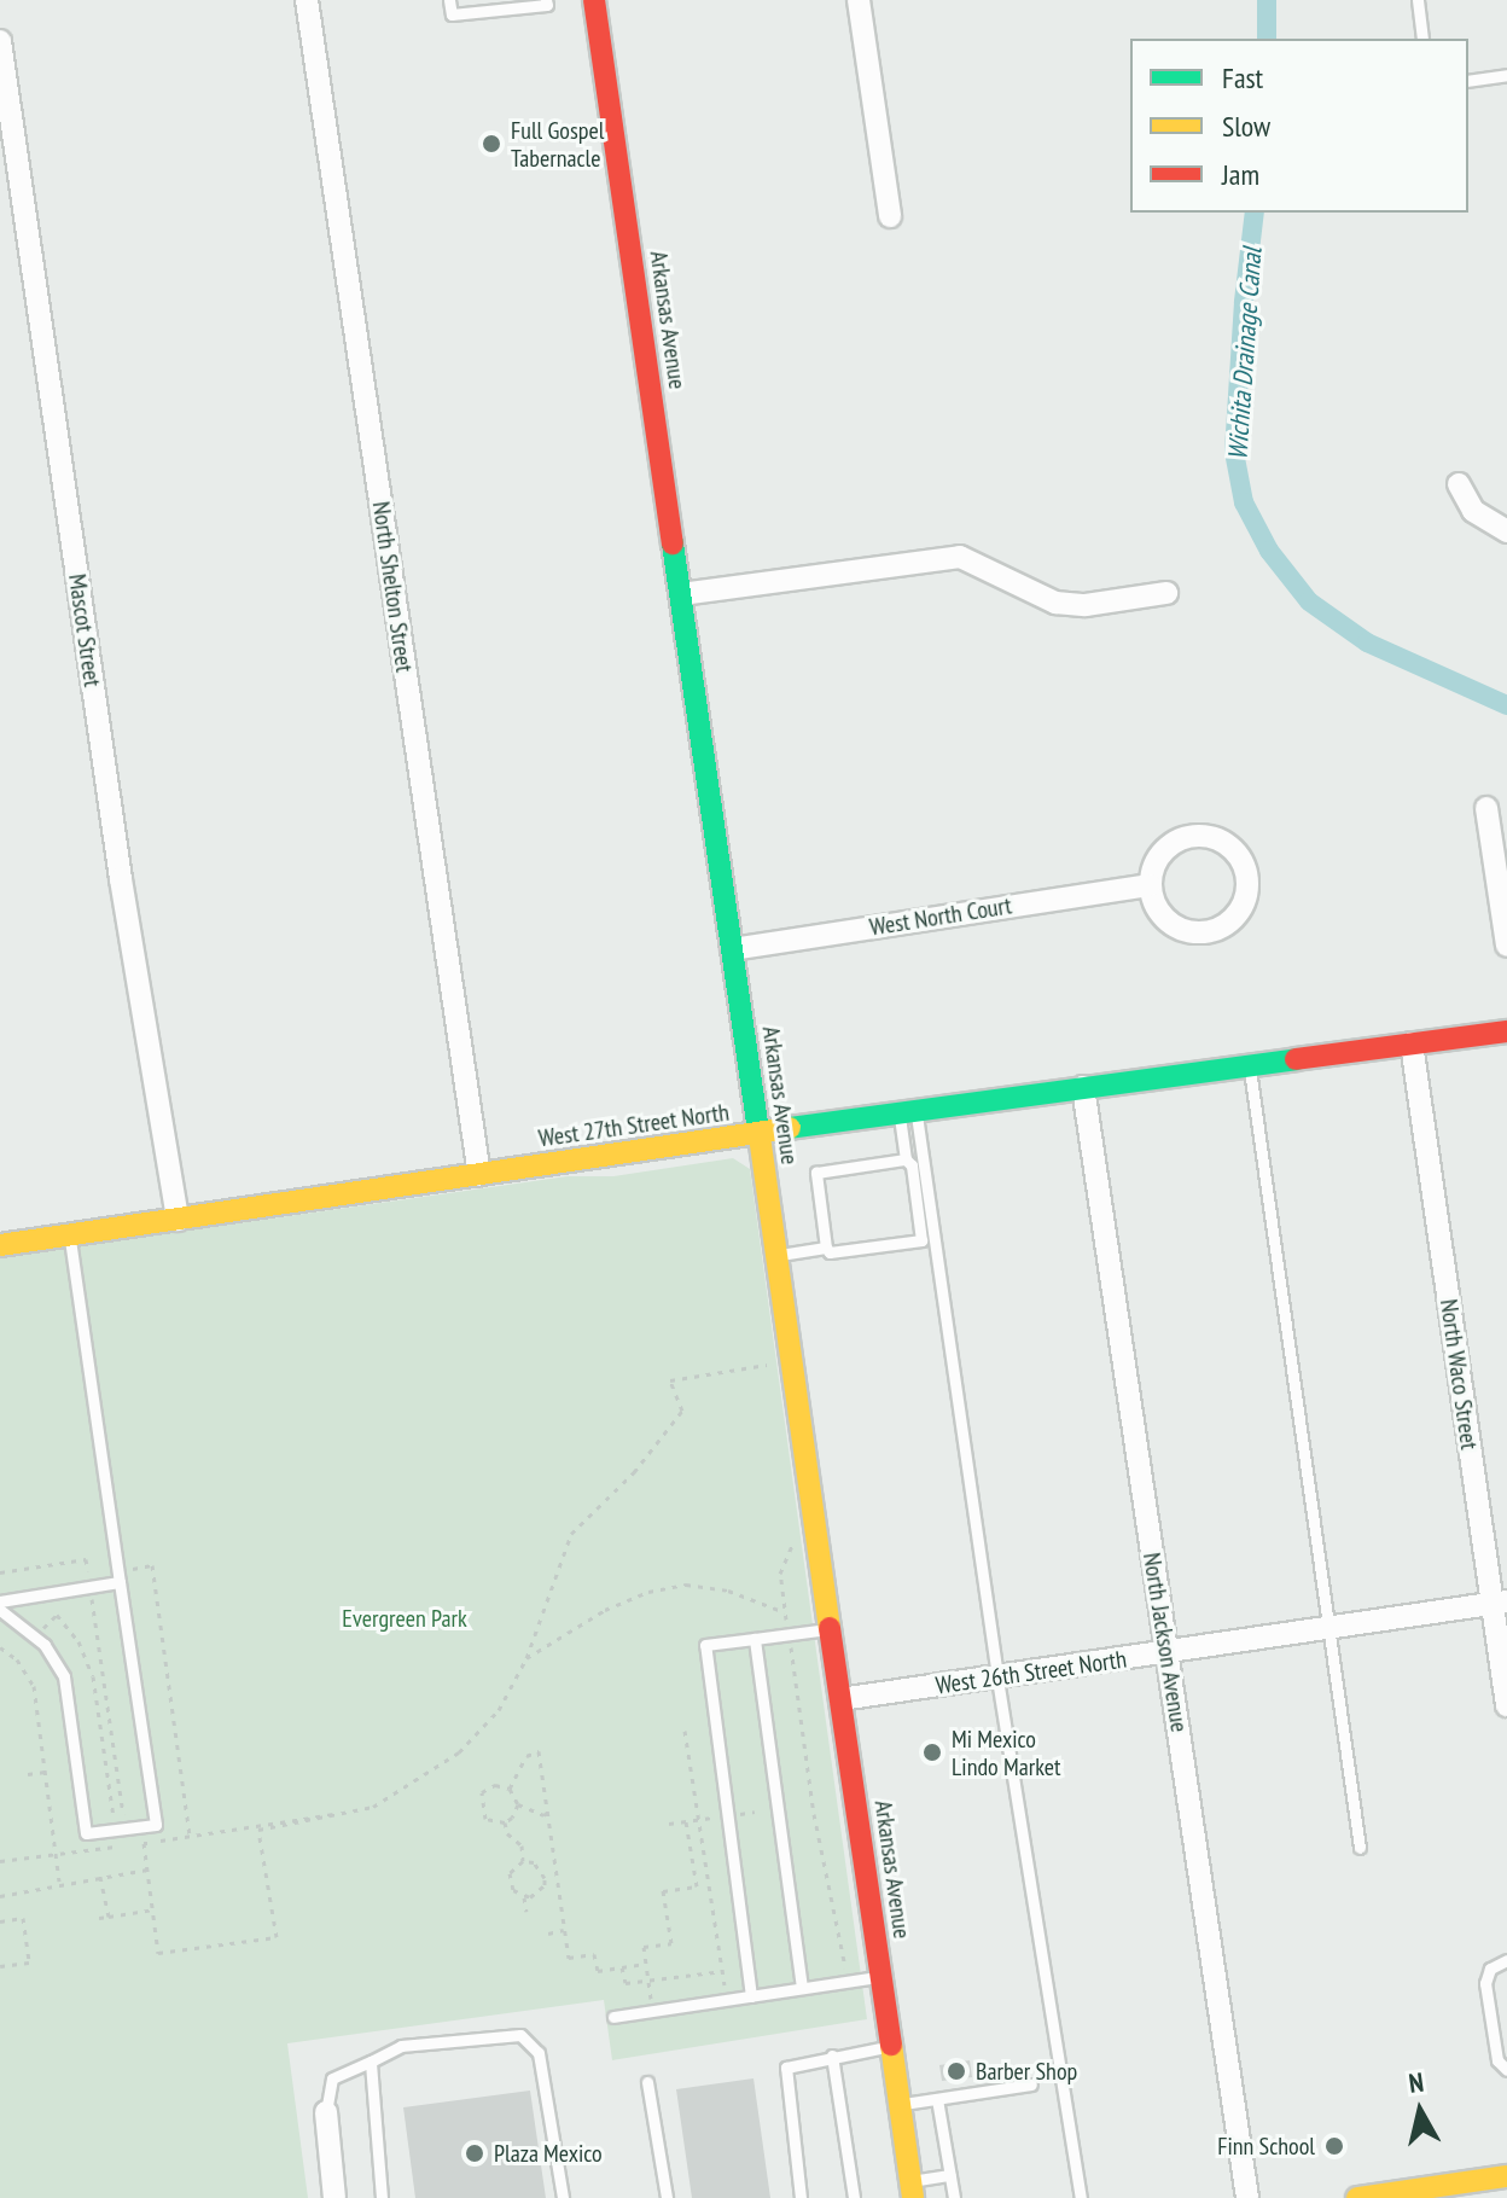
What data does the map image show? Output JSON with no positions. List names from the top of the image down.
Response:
{
  "streets": {
    "street": [
      "Arkansas Avenue",
      "North Shelton Street",
      "Mascot Street",
      "West North Court",
      "West 27th Street North",
      "North Waco Street",
      "North Jackson Avenue",
      "West 26th Street North"
    ]
  },
  "crossings": [
    ["Arkansas Avenue", "West North Court"],
    ["Arkansas Avenue", "West 27th Street North"],
    ["Arkansas Avenue", "West 26th Street North"],
    ["North Shelton Street", "West 27th Street North"],
    ["Mascot Street", "West 27th Street North"],
    ["West 27th Street North", "North Waco Street"],
    ["West 27th Street North", "North Jackson Avenue"],
    ["North Waco Street", "West 26th Street North"],
    ["North Jackson Avenue", "West 26th Street North"]
  ],
  "water": ["Wichita Drainage Canal"],
  "parks": ["Evergreen Park"],
  "places": [
    "Full Gospel Tabernacle",
    "Mi Mexico Lindo Market",
    "Barber Shop",
    "Finn School",
    "Plaza Mexico"
  ],
  "legend": ["Fast", "Slow", "Jam"],
  "north": "top"
}
